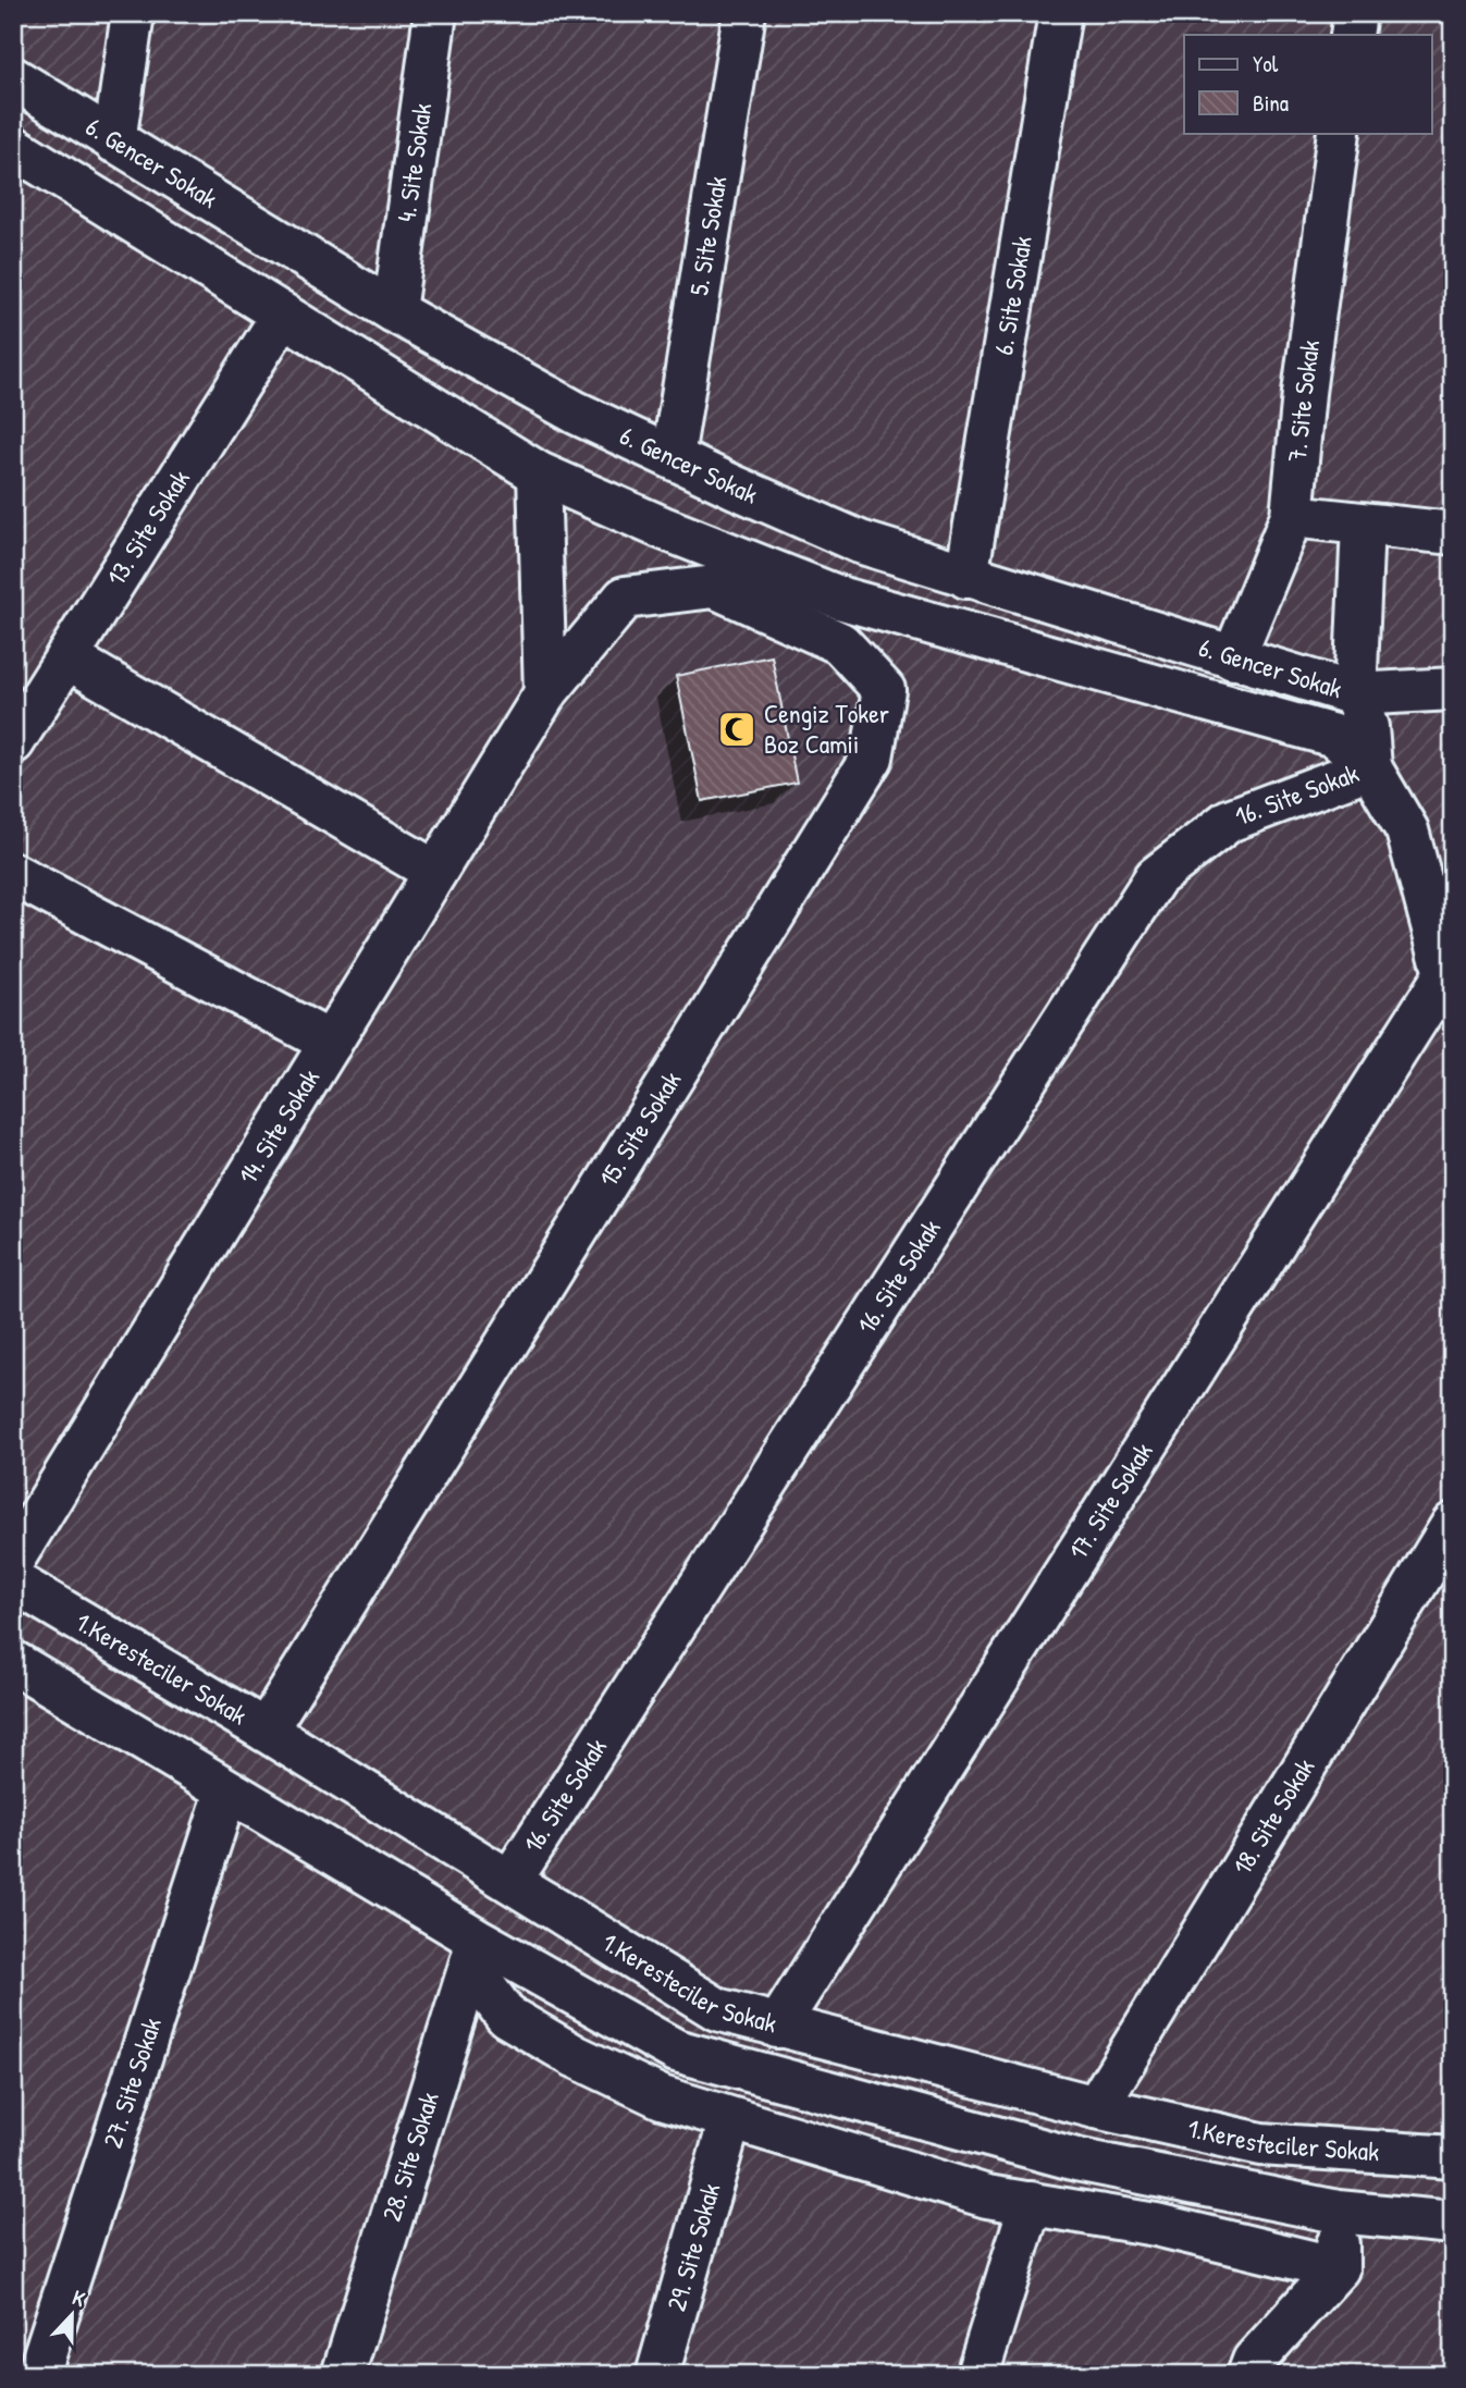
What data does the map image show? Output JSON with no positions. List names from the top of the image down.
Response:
{
  "streets": {
    "street": [
      "4. Site Sokak",
      "6. Gencer Sokak",
      "5. Site Sokak",
      "6. Site Sokak",
      "7. Site Sokak",
      "13. Site Sokak",
      "16. Site Sokak",
      "14. Site Sokak",
      "15. Site Sokak",
      "17. Site Sokak",
      "1.Keresteciler Sokak",
      "18. Site Sokak",
      "27. Site Sokak",
      "28. Site Sokak",
      "29. Site Sokak"
    ]
  },
  "crossings": [
    ["4. Site Sokak", "6. Gencer Sokak"],
    ["6. Gencer Sokak", "5. Site Sokak"],
    ["6. Gencer Sokak", "6. Site Sokak"],
    ["6. Gencer Sokak", "7. Site Sokak"],
    ["6. Gencer Sokak", "13. Site Sokak"],
    ["6. Gencer Sokak", "16. Site Sokak"],
    ["16. Site Sokak", "1.Keresteciler Sokak"],
    ["14. Site Sokak", "15. Site Sokak"],
    ["15. Site Sokak", "1.Keresteciler Sokak"],
    ["17. Site Sokak", "1.Keresteciler Sokak"],
    ["1.Keresteciler Sokak", "18. Site Sokak"],
    ["1.Keresteciler Sokak", "27. Site Sokak"],
    ["1.Keresteciler Sokak", "28. Site Sokak"]
  ],
  "places": {
    "mosque": ["Cengiz Toker Boz Camii"]
  },
  "legend": ["Yol", "Bina"],
  "north": "top"
}
